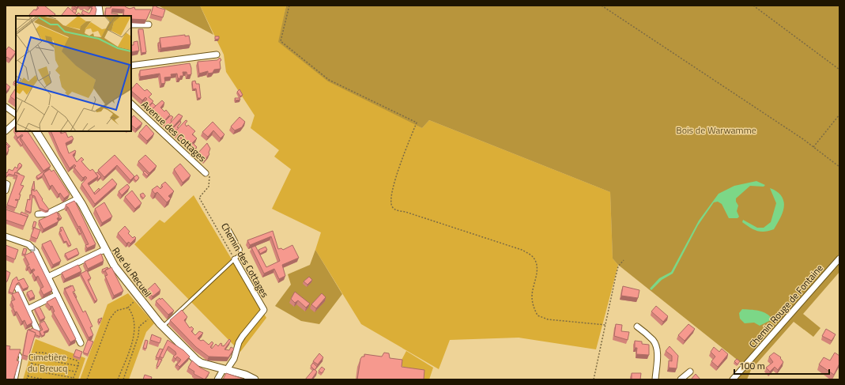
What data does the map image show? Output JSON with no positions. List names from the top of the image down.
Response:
{
  "streets": {
    "street": [
      "Avenue des Cottages",
      "Chemin des Cottages",
      "Rue du Recueil",
      "Chemin Rouge de Fontaine"
    ]
  },
  "crossings": [
    ["Avenue des Cottages", "Chemin des Cottages"],
    ["Chemin des Cottages", "Rue du Recueil"]
  ],
  "parks": ["Bois de Warwamme", "Cimetière du Breucq"],
  "scale_bar": "100 m"
}
